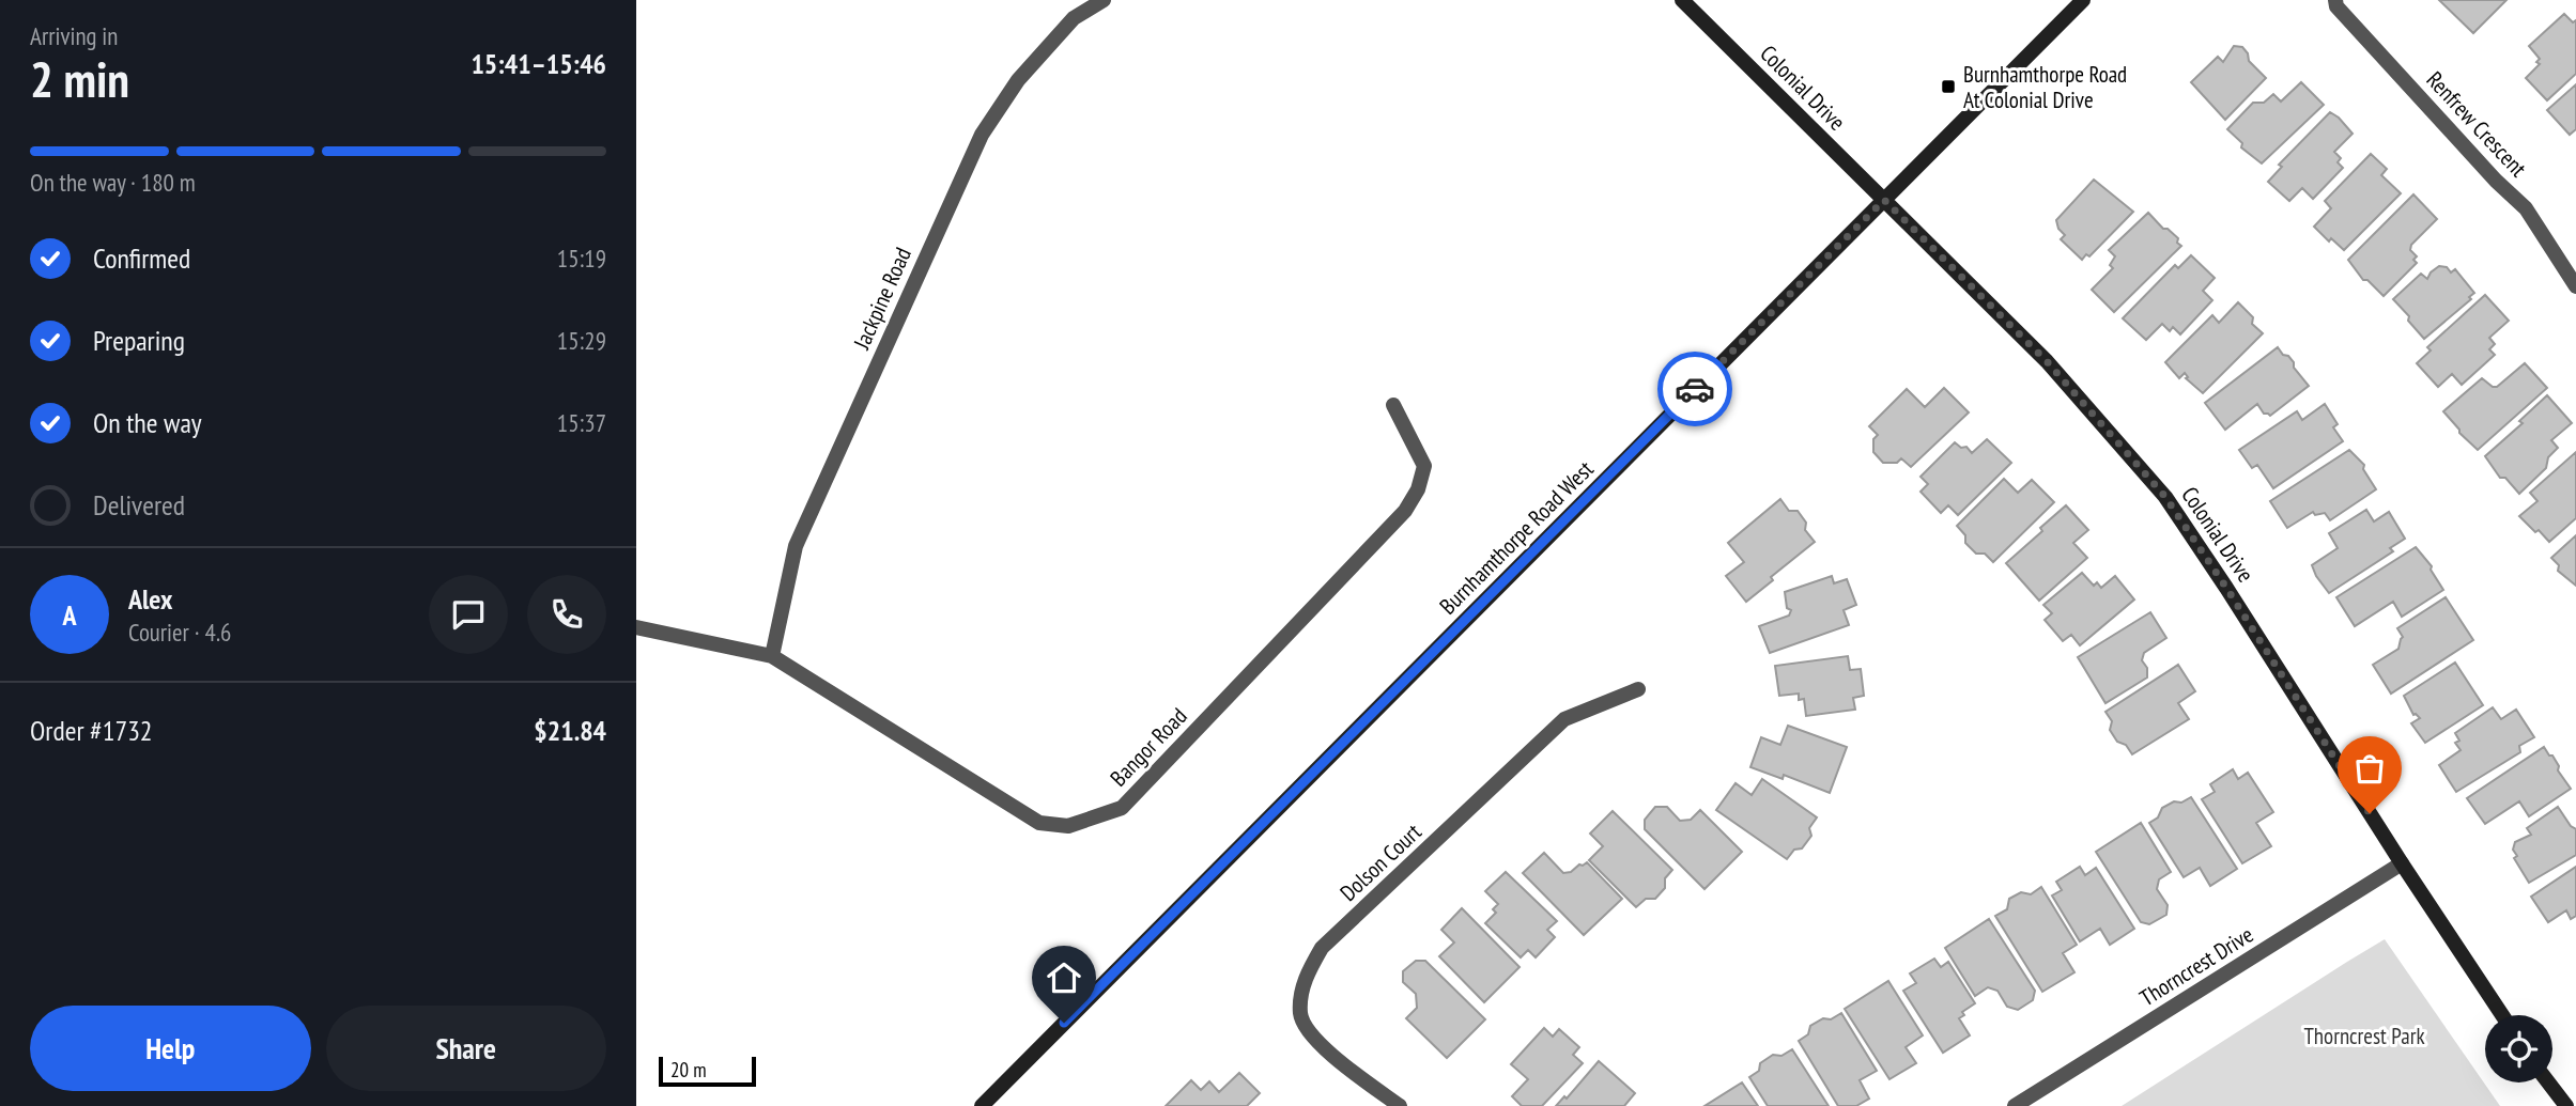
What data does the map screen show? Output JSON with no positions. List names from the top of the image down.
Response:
{
  "streets": {
    "main road": ["Colonial Drive", "Burnhamthorpe Road West"],
    "street": [
      "Renfrew Crescent",
      "Jackpine Road",
      "Bangor Road",
      "Dolson Court",
      "Thorncrest Drive"
    ]
  },
  "crossings": [
    ["Colonial Drive", "Burnhamthorpe Road West"],
    ["Colonial Drive", "Thorncrest Drive"],
    ["Jackpine Road", "Bangor Road"]
  ],
  "parks": ["Thorncrest Park"],
  "places": {
    "transit": ["Burnhamthorpe Road At Colonial Drive"]
  },
  "scale_bar": "20 m",
  "page": {
    "heading": ["2 min", "Arriving in", "15:41–15:46"],
    "panel": [
      "Alex",
      "Courier · 4.6",
      "Order #1732",
      "$21.84"
    ],
    "bar": "On the way · 180 m",
    "list": [
      ["Confirmed", "15:19"],
      ["Preparing", "15:29"],
      ["On the way", "15:37"],
      "Delivered"
    ],
    "round": "A",
    "buttons": ["Help", "Share"],
    "scale": "20 m"
  }
}
